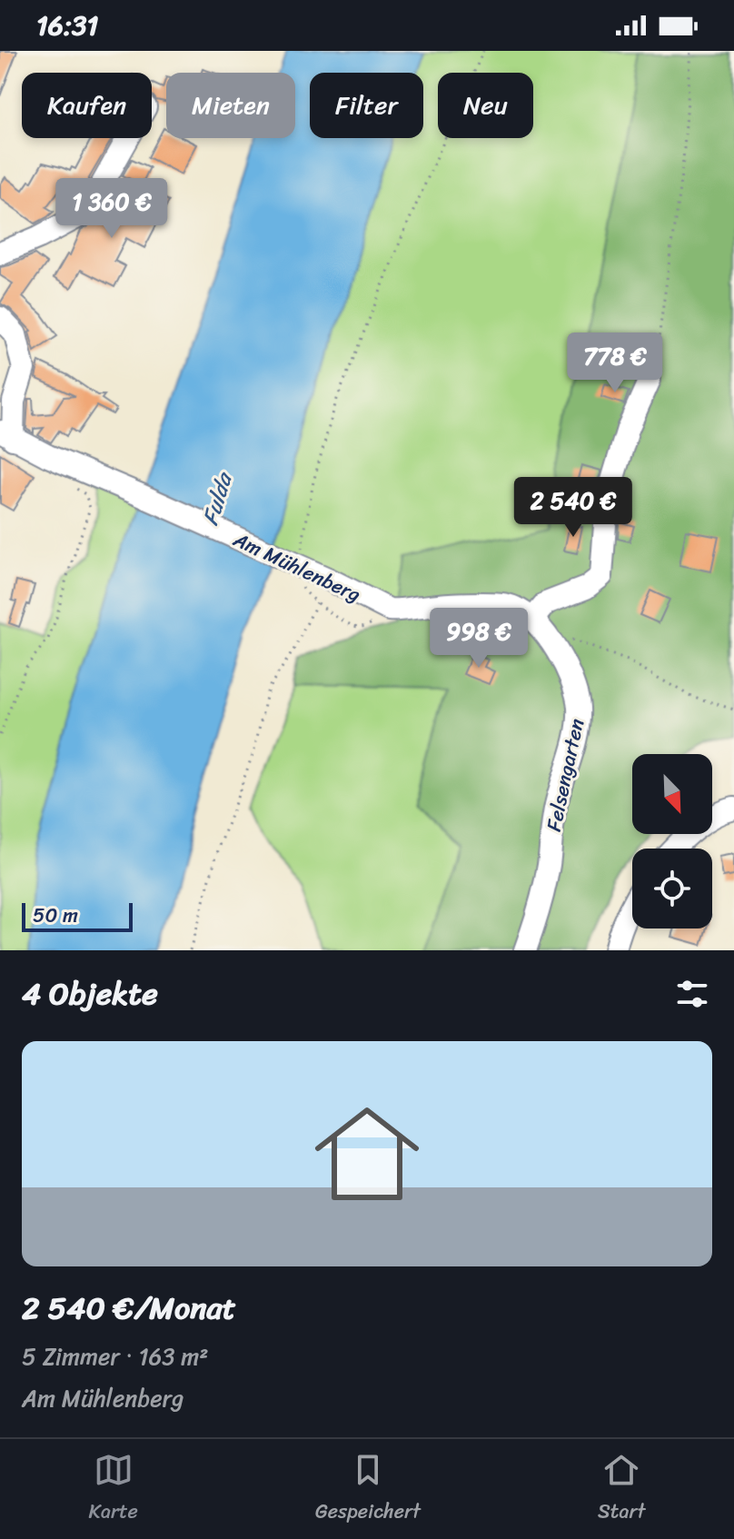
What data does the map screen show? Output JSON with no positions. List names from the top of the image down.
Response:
{
  "streets": {
    "street": ["Am Mühlenberg", "Felsengarten"]
  },
  "water": ["Fulda"],
  "scale_bar": "50 m",
  "north": "bottom right",
  "page": {
    "status": "16:31",
    "chip": [
      "Kaufen",
      "Mieten",
      "Filter",
      "Neu"
    ],
    "price": [
      "1 360 €",
      "778 €",
      "2 540 €",
      "998 €"
    ],
    "scale": "50 m",
    "heading": "4 Objekte",
    "list": [
      {
        "name": "2 540 €/Monat",
        "note": "5 Zimmer · 163 m² · Am Mühlenberg"
      }
    ],
    "tabs": ["Karte", "Gespeichert", "Start"]
  }
}
